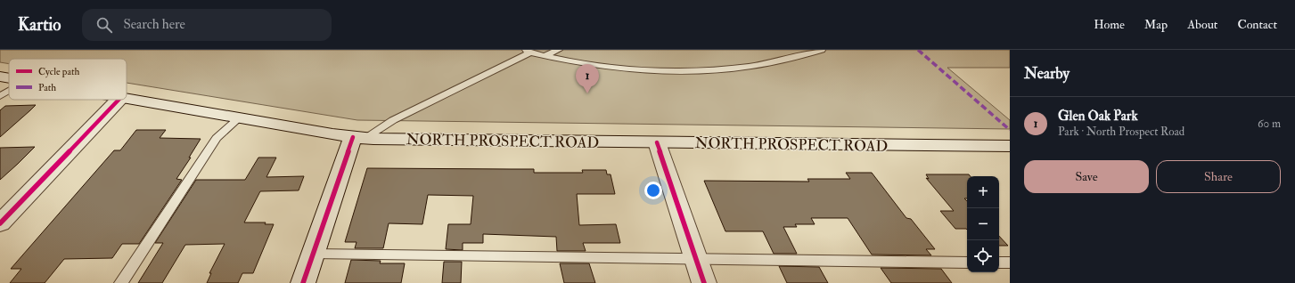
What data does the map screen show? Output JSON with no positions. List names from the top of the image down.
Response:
{
  "streets": {
    "main road": ["NORTH PROSPECT ROAD"]
  },
  "legend": ["Cycle path", "Path"],
  "page": {
    "header": "Kartio",
    "search": "Search here",
    "nav": [
      "Home",
      "Map",
      "About",
      "Contact"
    ],
    "heading": "Nearby",
    "pins": "1",
    "list": [
      {
        "mark": "1",
        "name": "Glen Oak Park",
        "note": "Park · North Prospect Road",
        "value": "60 m"
      }
    ],
    "buttons": ["Save", "Share"],
    "map_buttons": ["+", "−"]
  }
}
